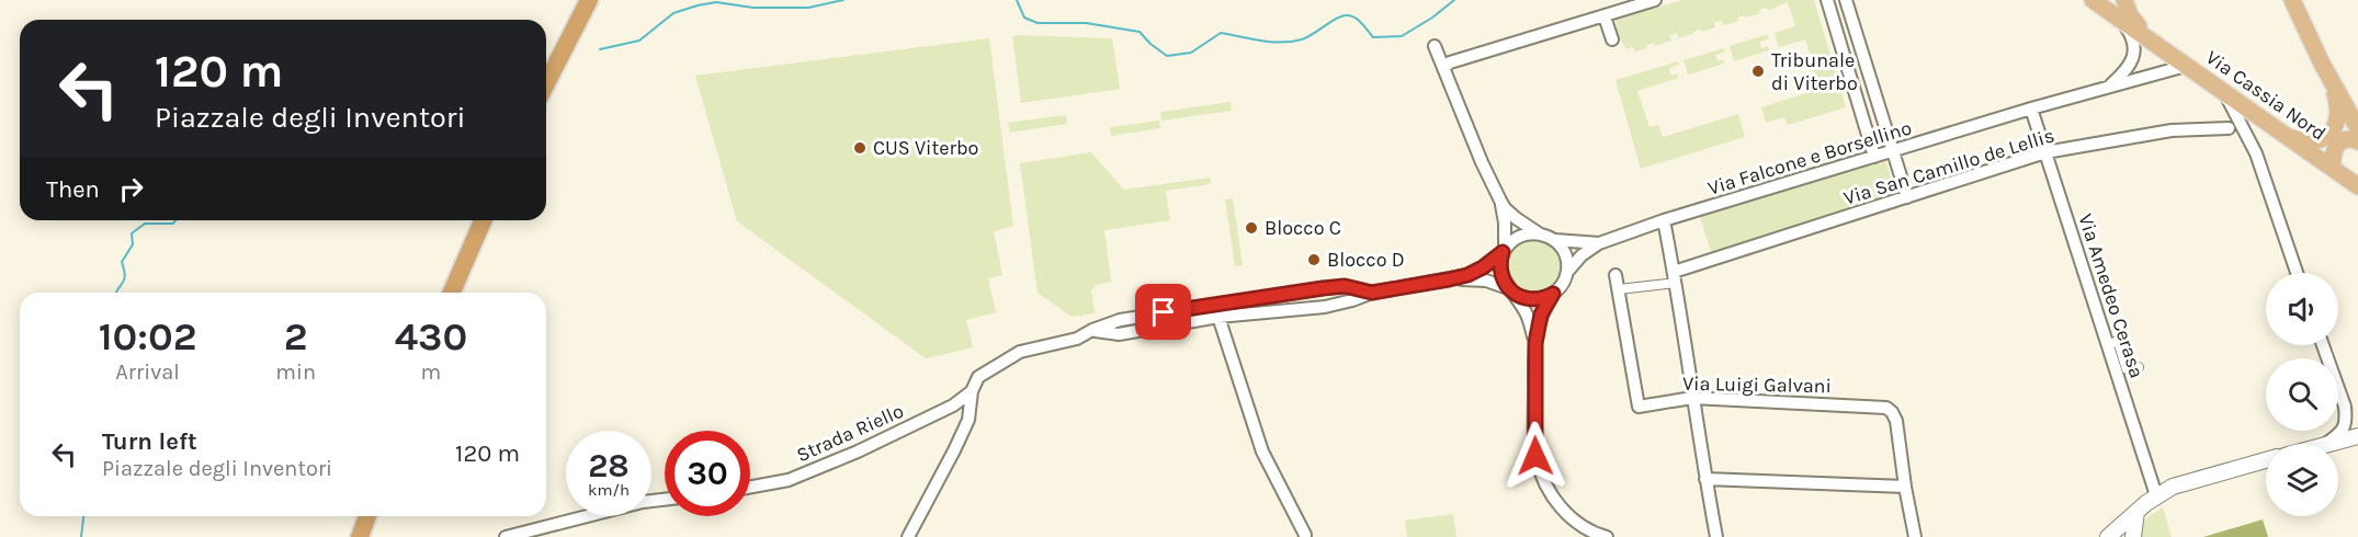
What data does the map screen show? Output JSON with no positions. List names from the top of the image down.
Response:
{
  "streets": {
    "main road": ["Via Cassia Nord"],
    "street": [
      "Via Falcone e Borsellino",
      "Via San Camillo de Lellis",
      "Via Amedeo Cerasa",
      "Via Luigi Galvani",
      "Strada Riello"
    ]
  },
  "crossings": [
    ["Via Cassia Nord", "Via Falcone e Borsellino"],
    ["Via Falcone e Borsellino", "Via Amedeo Cerasa"],
    ["Via San Camillo de Lellis", "Via Amedeo Cerasa"]
  ],
  "places": [
    "Tribunale di Viterbo",
    "CUS Viterbo",
    "Blocco C",
    "Blocco D"
  ],
  "page": {
    "turn": ["120 m", "Piazzale degli Inventori"],
    "then": "Then",
    "eta": [
      "10:02",
      "Arrival",
      "2",
      "min",
      "430",
      "m"
    ],
    "list": [
      {
        "name": "Turn left",
        "note": "Piazzale degli Inventori",
        "value": "120 m"
      }
    ],
    "speed": "28 km/h",
    "limit": "30"
  }
}
